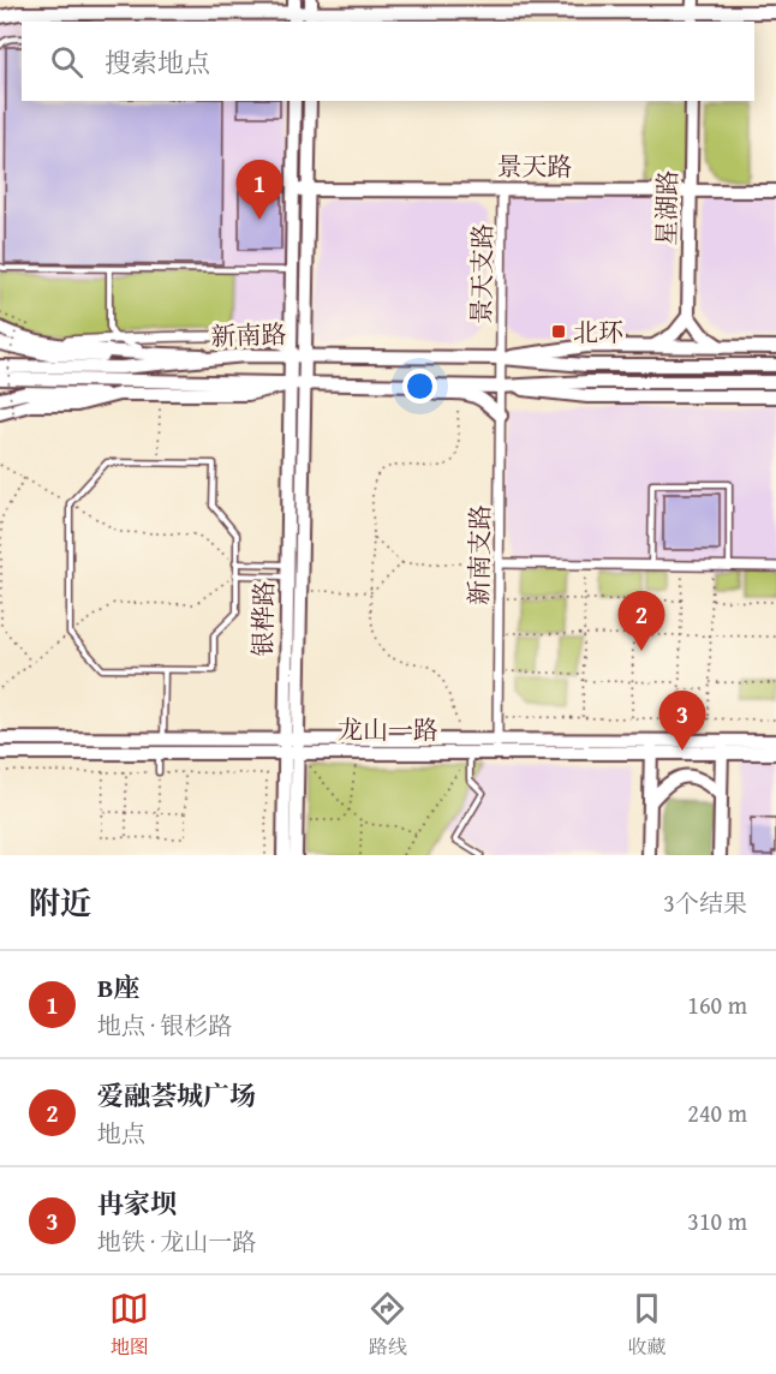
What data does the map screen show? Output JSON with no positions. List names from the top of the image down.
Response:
{
  "streets": {
    "main road": [
      "景天路",
      "星湖路",
      "新南路",
      "银桦路",
      "龙山一路"
    ],
    "street": ["景天支路", "新南支路"]
  },
  "crossings": [
    ["景天路", "星湖路"],
    ["景天路", "景天支路"],
    ["景天路", "银桦路"],
    ["景天支路", "新南路"],
    ["景天支路", "新南支路"],
    ["新南路", "新南支路"],
    ["新南路", "银桦路"],
    ["新南支路", "龙山一路"],
    ["银桦路", "龙山一路"]
  ],
  "places": {
    "transit": ["北环"]
  },
  "page": {
    "search": "搜索地点",
    "pins": ["1", "2", "3"],
    "heading": ["附近", "3个结果"],
    "list": [
      {
        "mark": "1",
        "name": "B座",
        "note": "地点 · 银杉路",
        "value": "160 m"
      },
      {
        "mark": "2",
        "name": "爱融荟城广场",
        "note": "地点",
        "value": "240 m"
      },
      {
        "mark": "3",
        "name": "冉家坝",
        "note": "地铁 · 龙山一路",
        "value": "310 m"
      }
    ],
    "nav": ["地图", "路线", "收藏"]
  }
}
